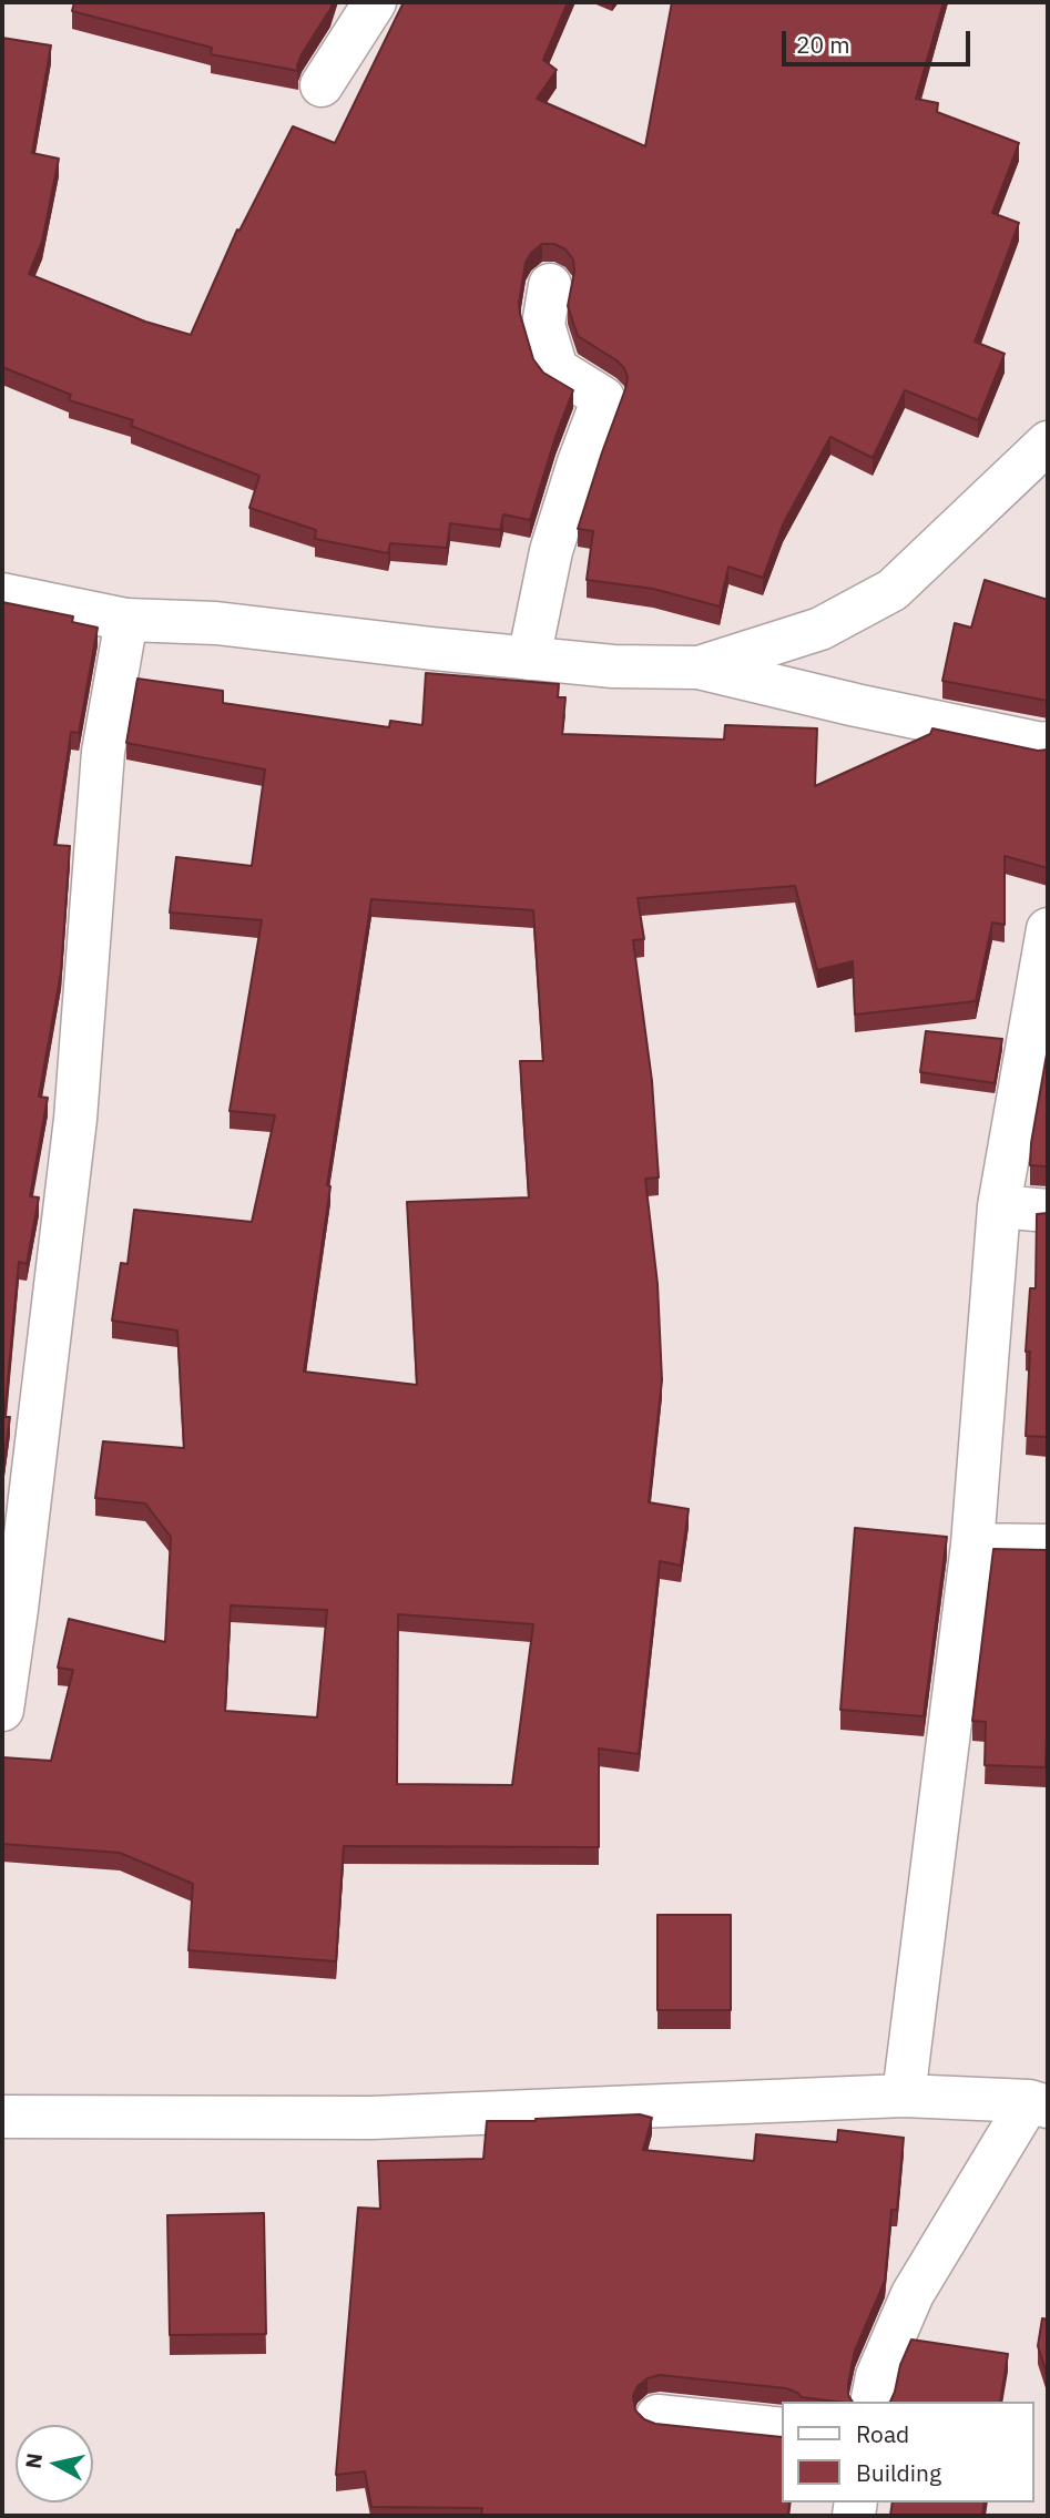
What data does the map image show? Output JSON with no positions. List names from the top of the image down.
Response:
{
  "legend": ["Road", "Building"],
  "scale_bar": "20 m",
  "north": "left"
}
